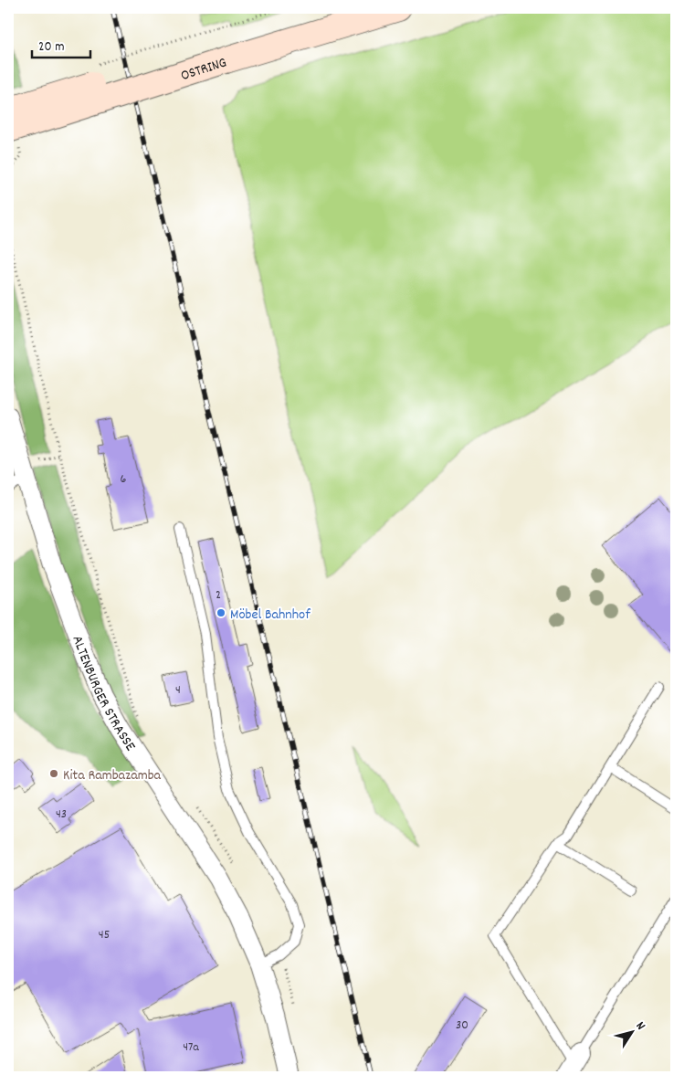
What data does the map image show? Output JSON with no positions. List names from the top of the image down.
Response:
{
  "streets": {
    "main road": ["OSTRING"],
    "street": ["ALTENBURGER STRASSE"]
  },
  "places": ["Möbel Bahnhof", "Kita Rambazamba"],
  "house_numbers": [
    "6",
    "2",
    "4",
    "43",
    "45",
    "30",
    "47a"
  ],
  "scale_bar": "20 m",
  "north": "top right"
}
